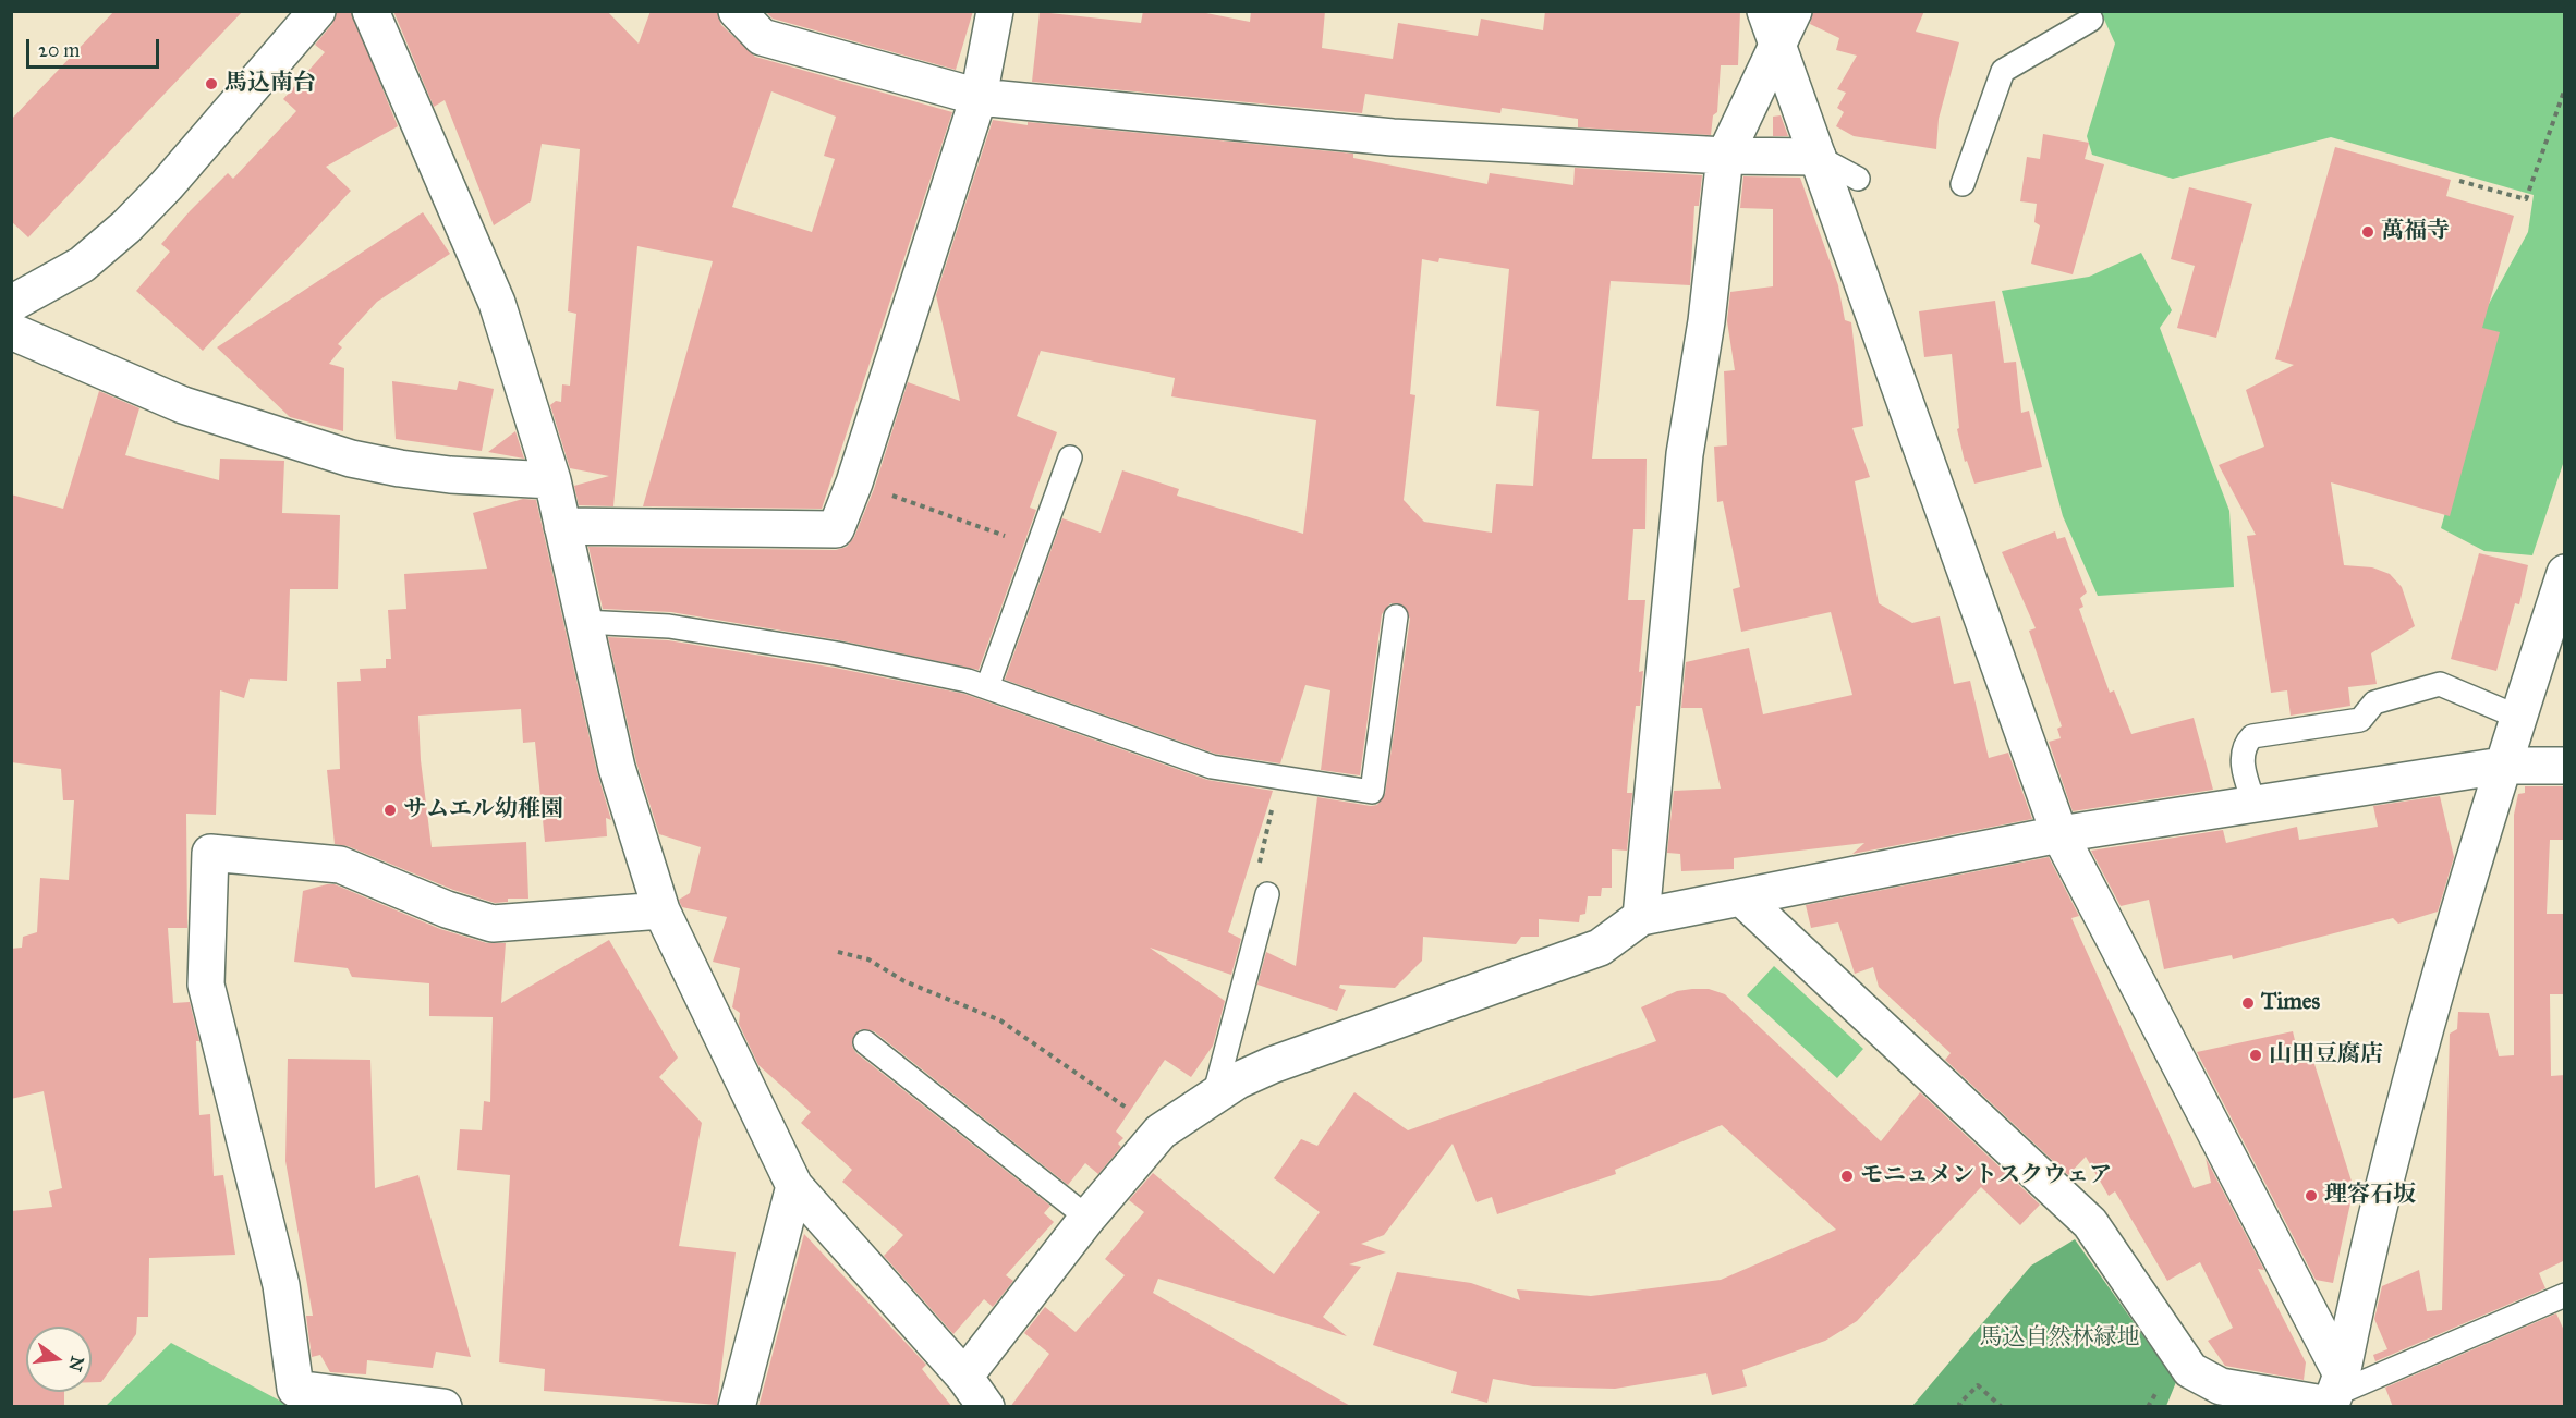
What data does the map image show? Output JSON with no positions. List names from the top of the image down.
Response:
{
  "parks": ["馬込自然林緑地"],
  "places": [
    "馬込南台",
    "萬福寺",
    "サムエル幼稚園",
    "Times",
    "山田豆腐店",
    "モニュメントスクウェア",
    "理容石坂"
  ],
  "scale_bar": "20 m",
  "north": "right"
}
